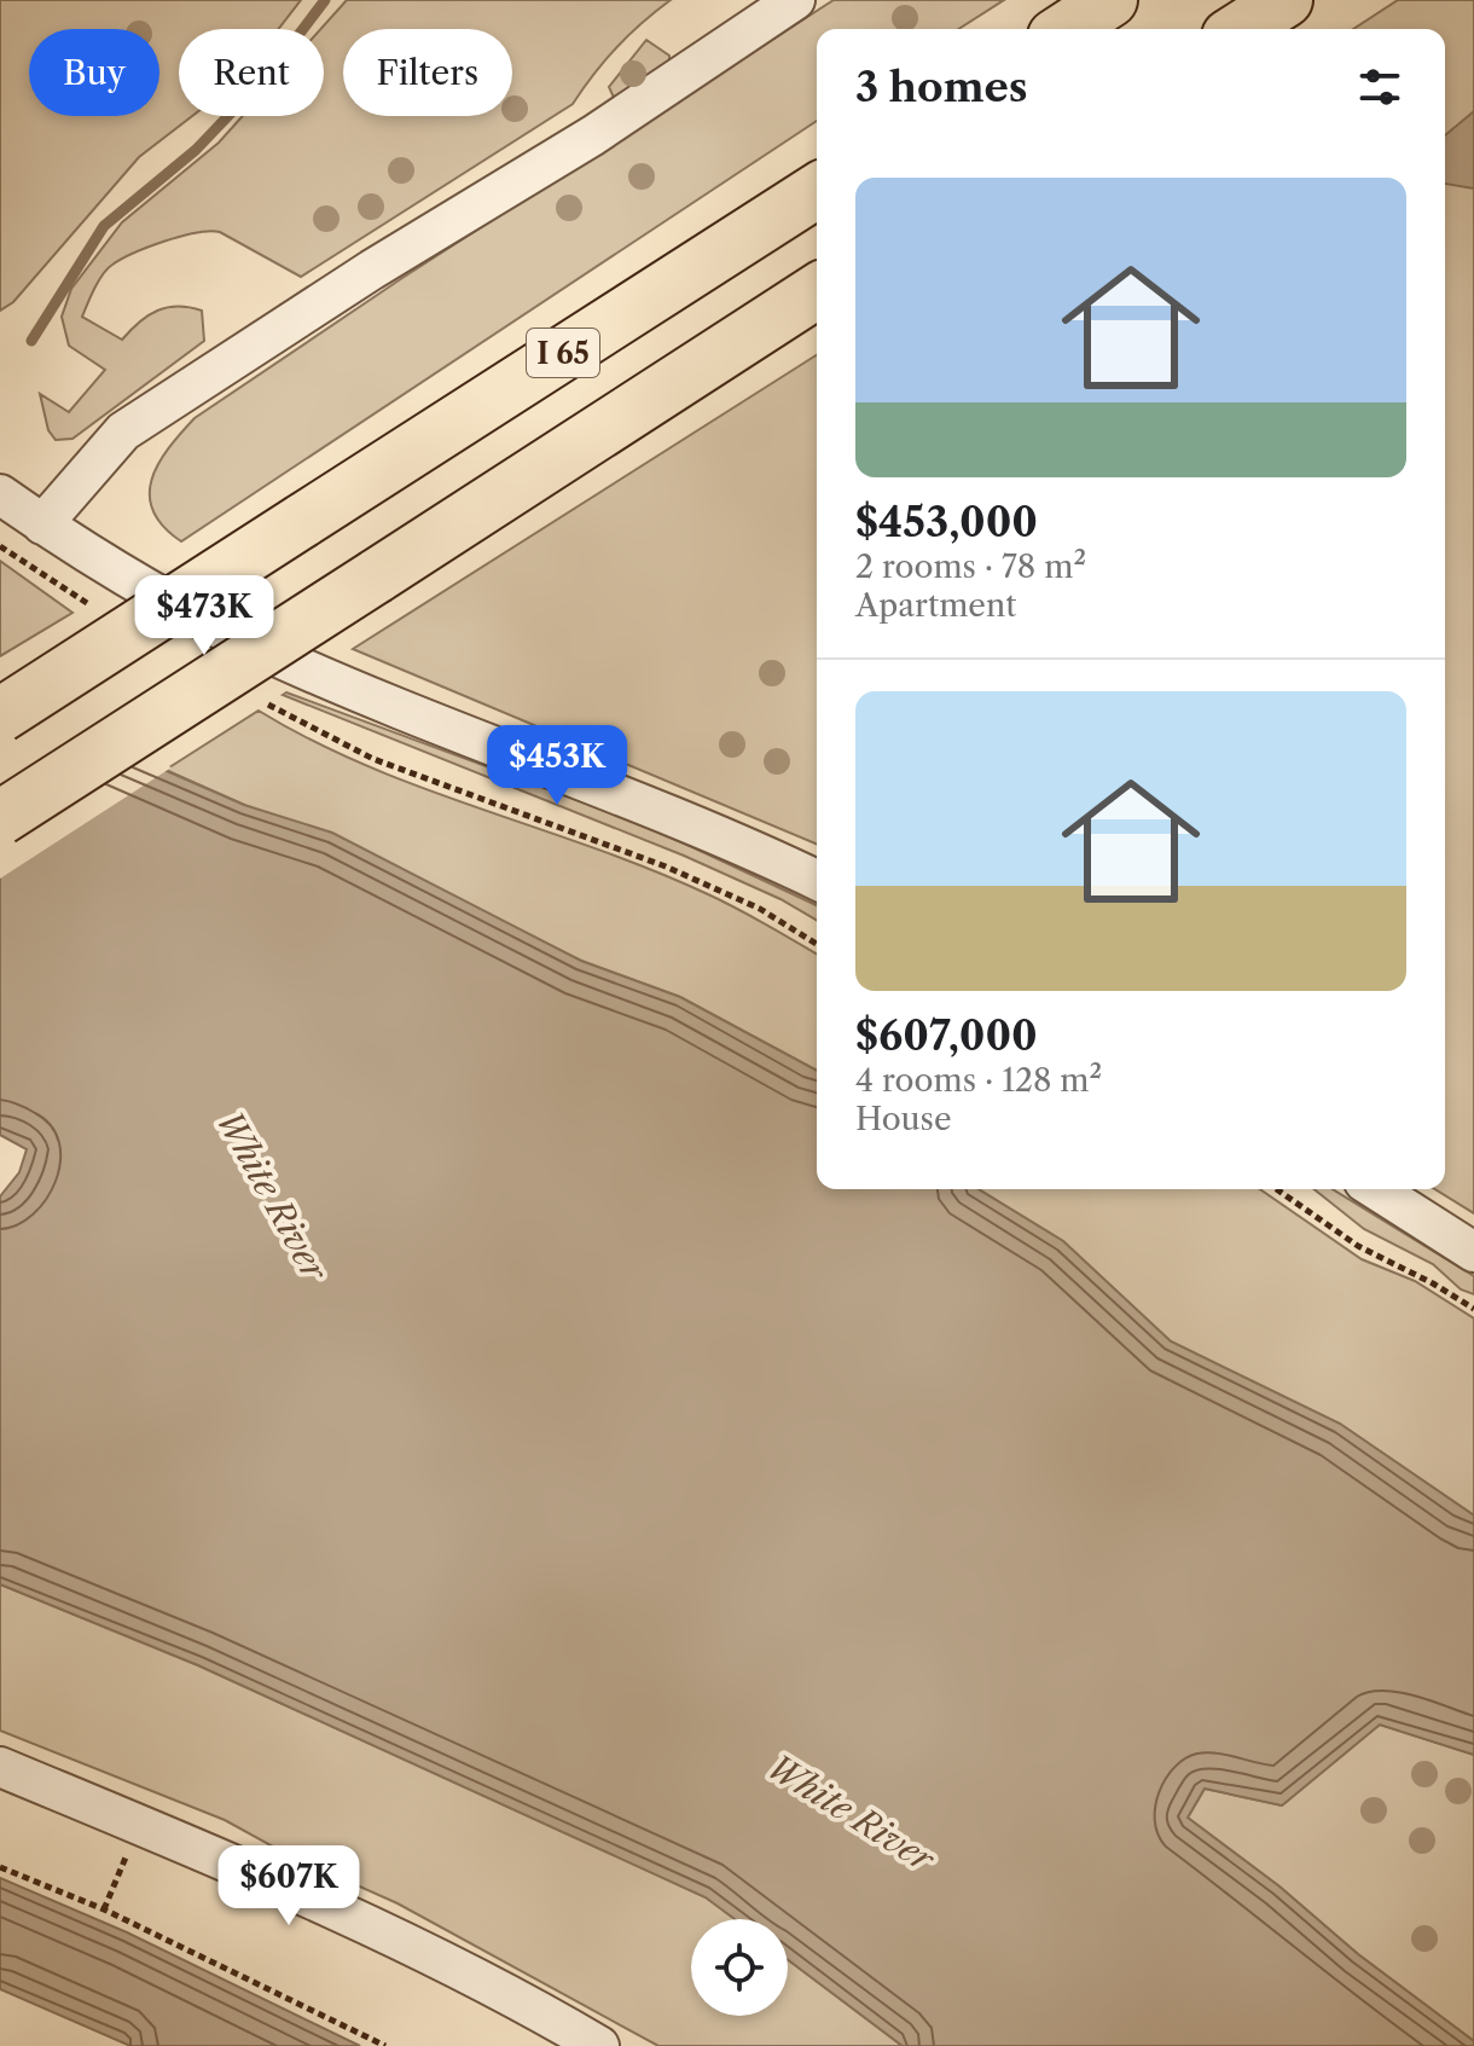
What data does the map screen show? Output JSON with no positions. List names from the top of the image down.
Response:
{
  "streets": {
    "highway": ["I 65"]
  },
  "water": ["White River"],
  "page": {
    "chip": ["Buy", "Rent", "Filters"],
    "heading": "3 homes",
    "list": [
      {
        "name": "$453,000",
        "note": "2 rooms · 78 m² · Apartment"
      },
      {
        "name": "$607,000",
        "note": "4 rooms · 128 m² · House"
      }
    ],
    "price": ["$473K", "$453K", "$607K"]
  }
}
